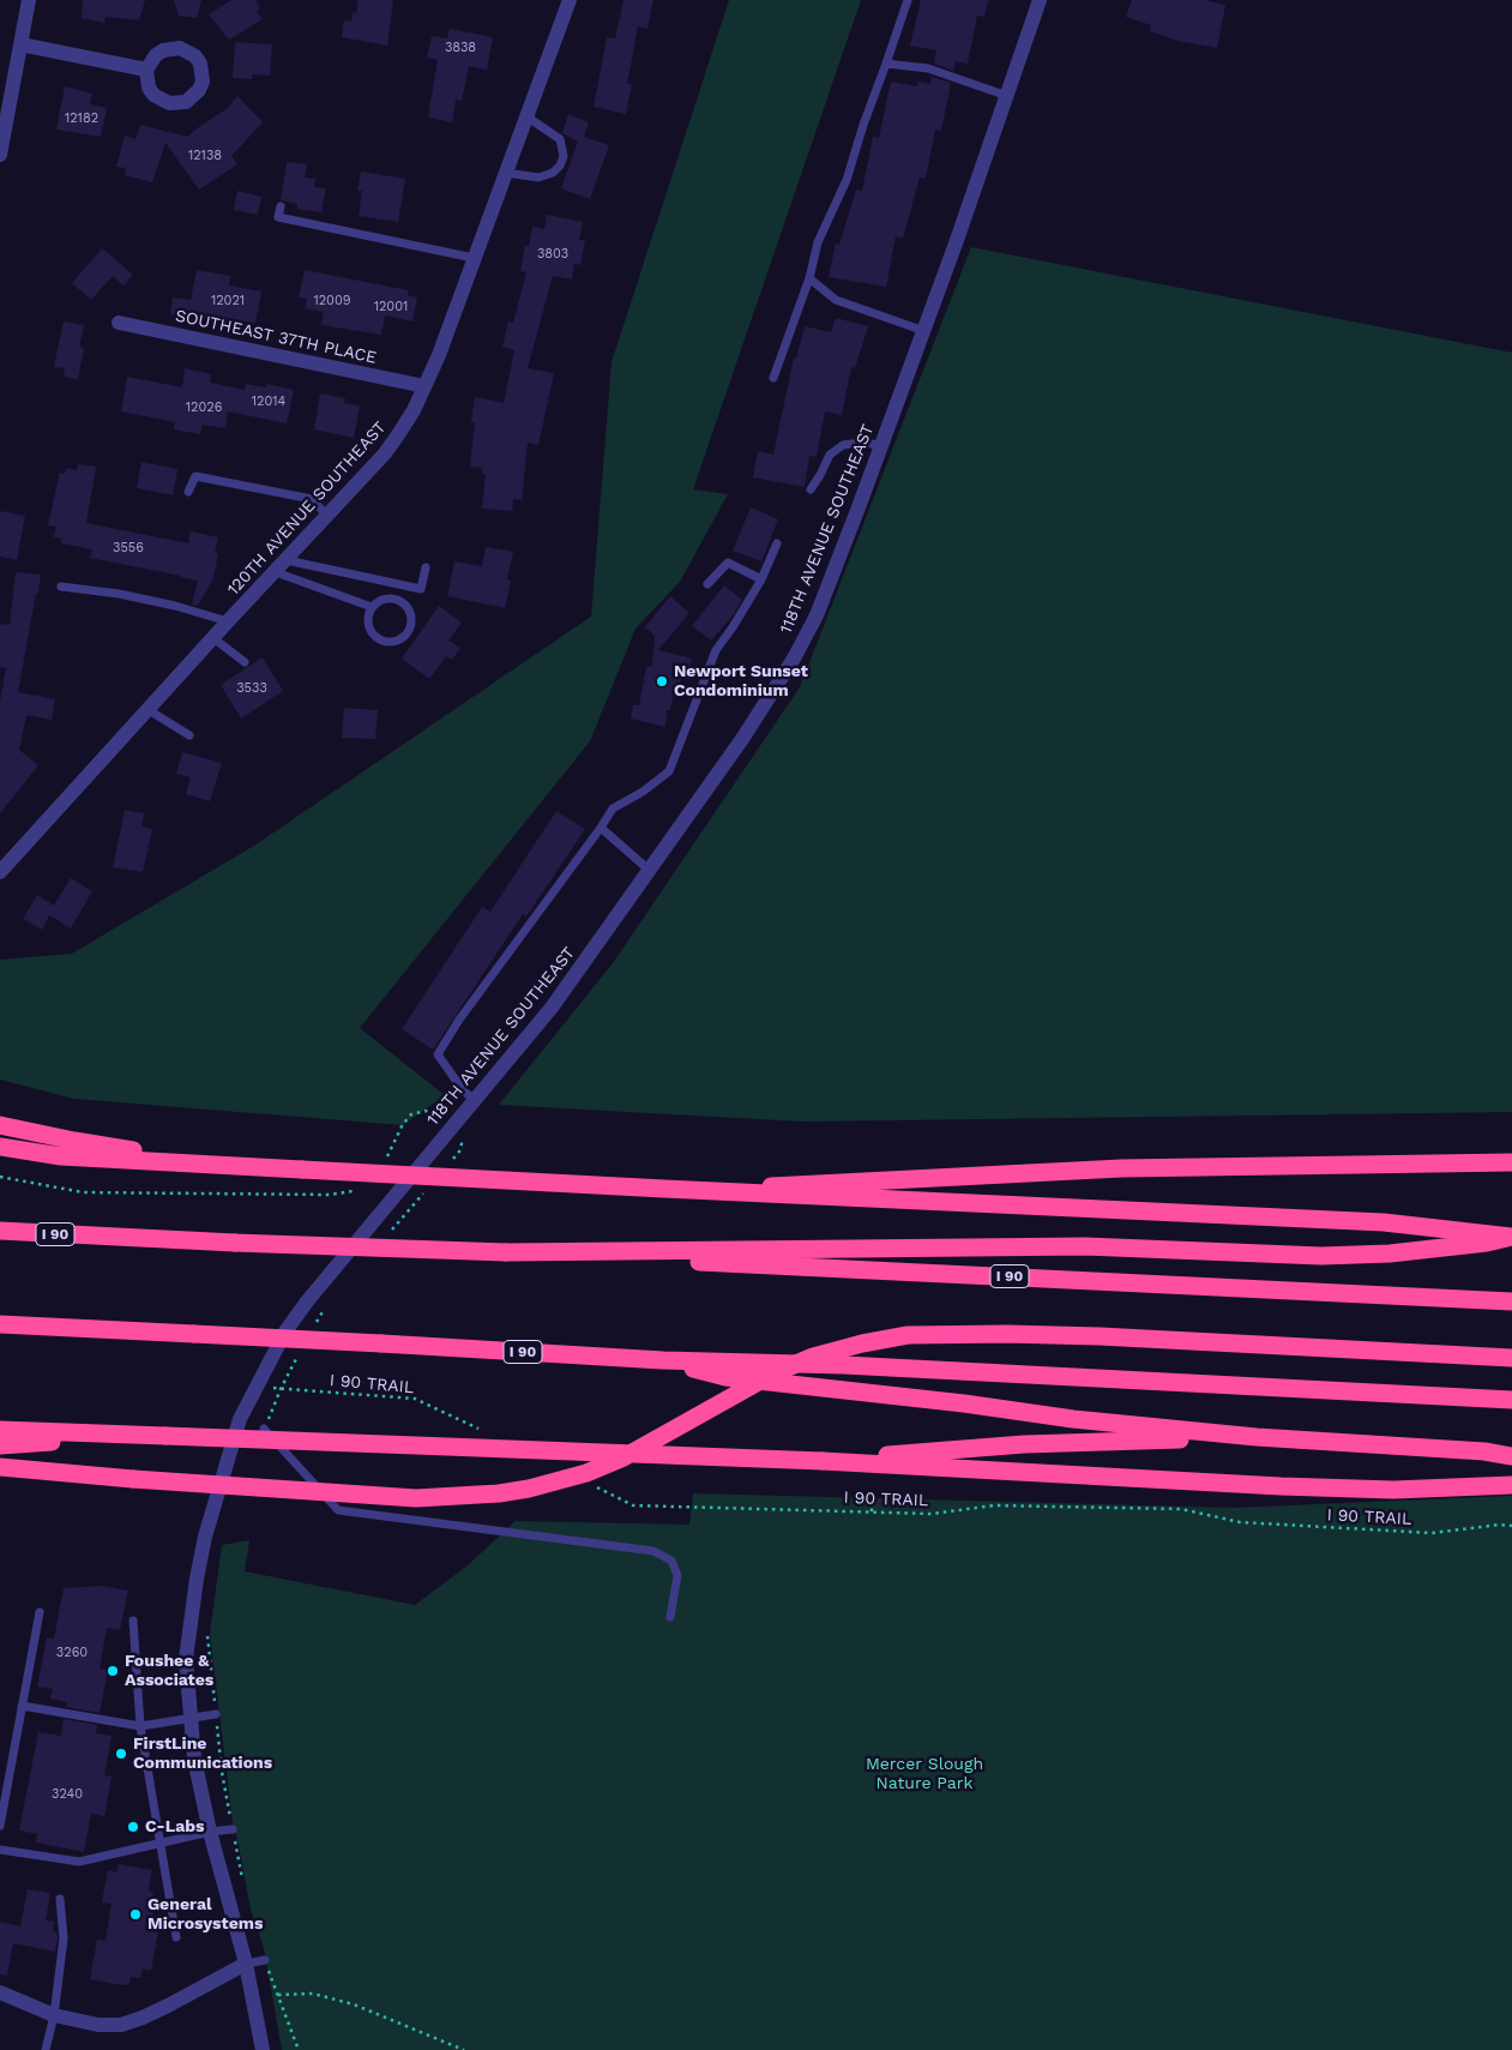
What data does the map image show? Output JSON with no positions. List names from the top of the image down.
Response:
{
  "streets": {
    "highway": ["I 90"],
    "street": ["SOUTHEAST 37TH PLACE", "120TH AVENUE SOUTHEAST", "118TH AVENUE SOUTHEAST"],
    "path": ["I 90 TRAIL"]
  },
  "crossings": [
    ["SOUTHEAST 37TH PLACE", "120TH AVENUE SOUTHEAST"]
  ],
  "parks": ["Mercer Slough Nature Park"],
  "places": [
    "Newport Sunset Condominium",
    "Foushee & Associates",
    "FirstLine Communications",
    "C-Labs",
    "General Microsystems"
  ],
  "house_numbers": [
    "3838",
    "12182",
    "12138",
    "3803",
    "12021",
    "12009",
    "12001",
    "12014",
    "12026",
    "3556",
    "3533",
    "3260",
    "3240"
  ]
}
